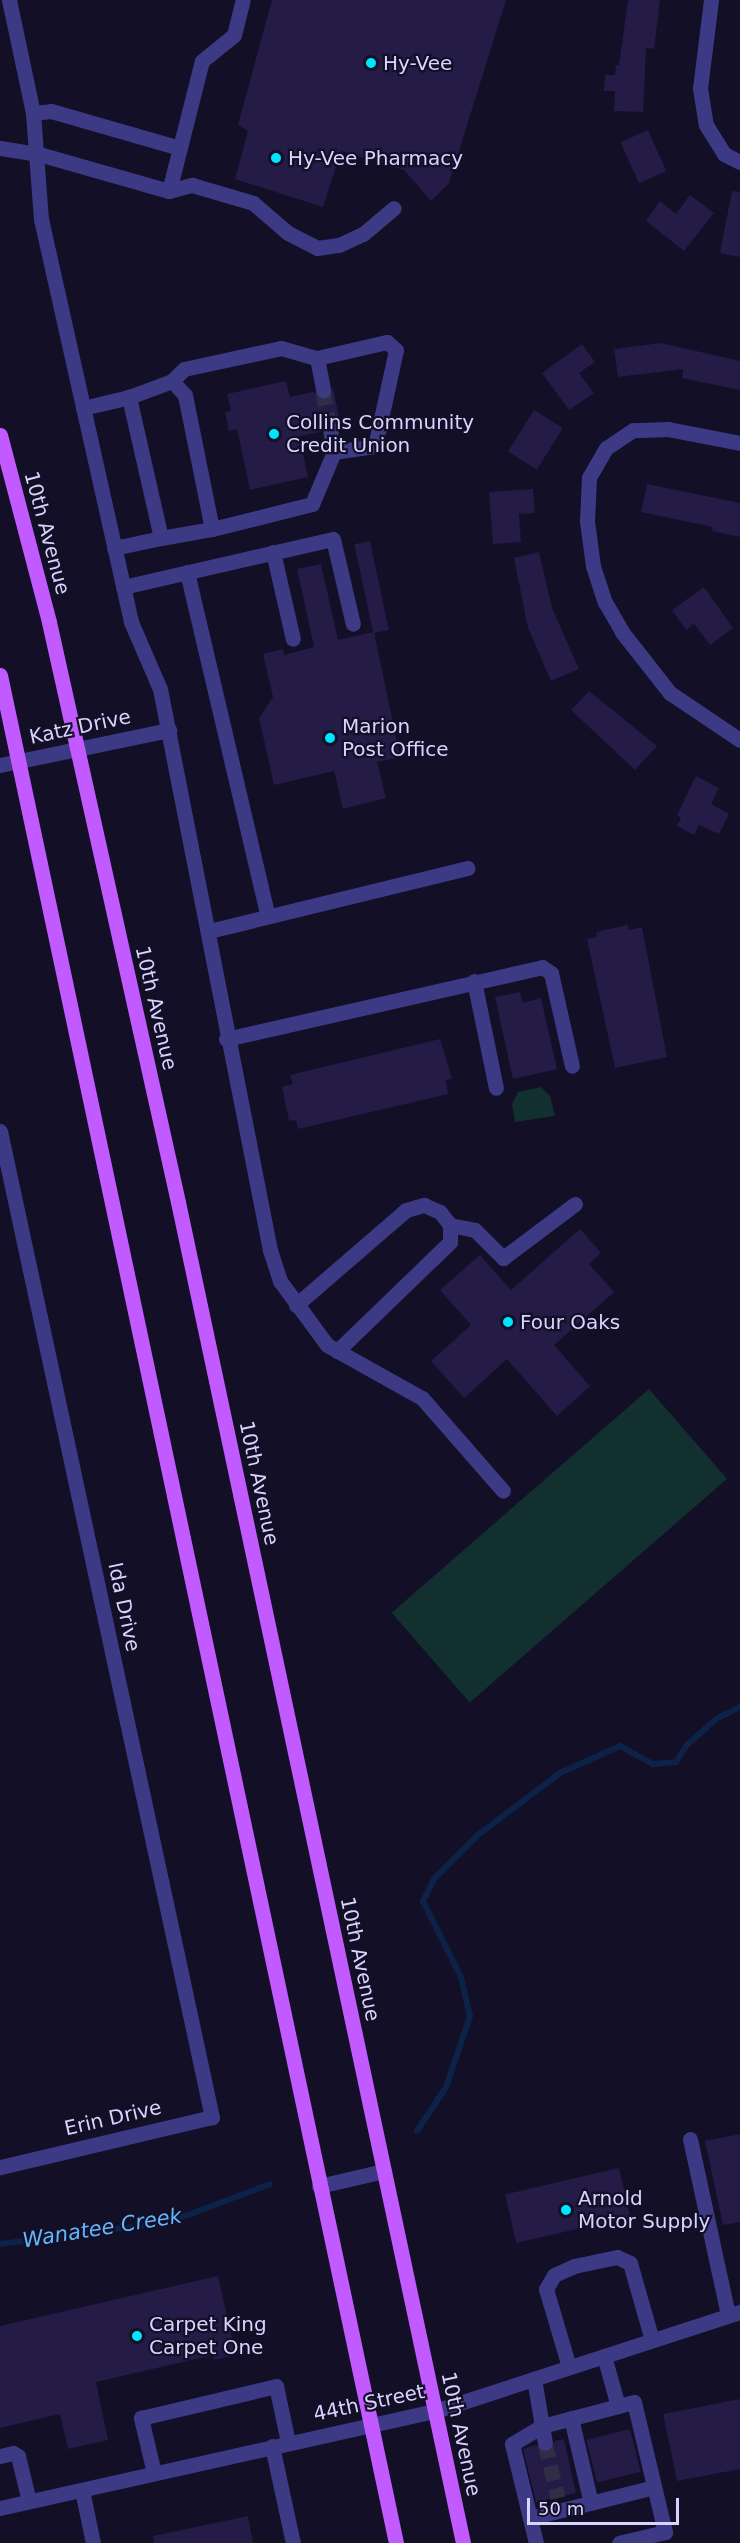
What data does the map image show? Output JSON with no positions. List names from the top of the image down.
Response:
{
  "streets": {
    "main road": ["10th Avenue"],
    "street": [
      "Katz Drive",
      "Ida Drive",
      "Erin Drive",
      "44th Street"
    ]
  },
  "crossings": [
    ["10th Avenue", "Katz Drive"],
    ["10th Avenue", "44th Street"],
    ["Ida Drive", "Erin Drive"]
  ],
  "water": ["Wanatee Creek"],
  "places": [
    "Hy-Vee",
    "Hy-Vee Pharmacy",
    "Collins Community Credit Union",
    "Marion Post Office",
    "Four Oaks",
    "Arnold Motor Supply",
    "Carpet King Carpet One"
  ],
  "scale_bar": "50 m"
}
